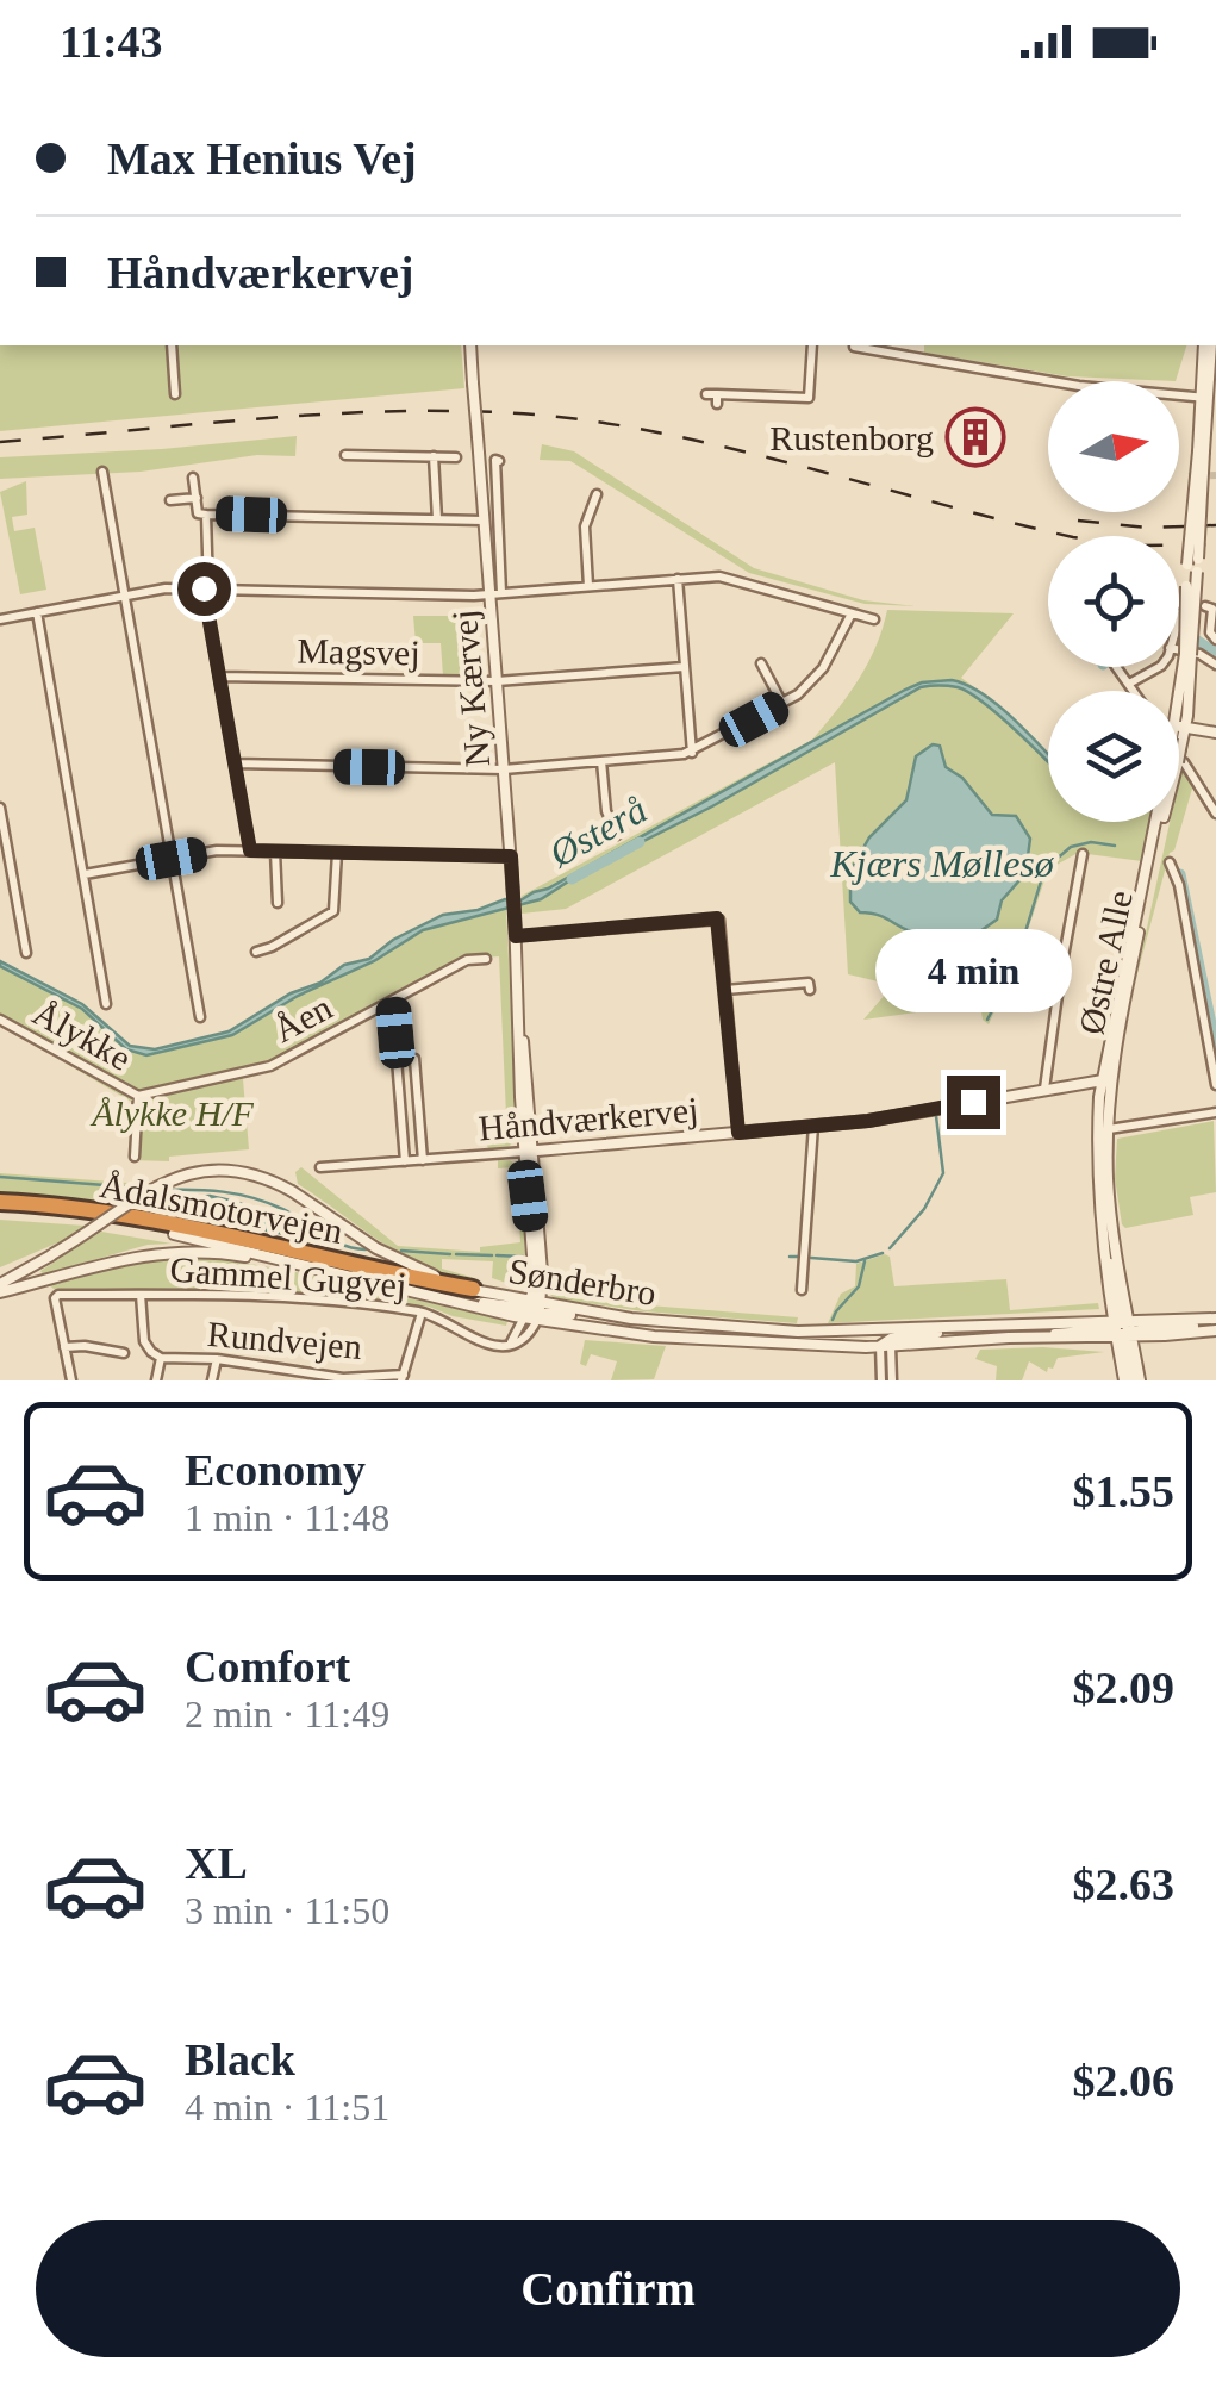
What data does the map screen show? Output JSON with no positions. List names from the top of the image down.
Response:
{
  "streets": {
    "highway": ["Ådalsmotorvejen"],
    "street": [
      "Magsvej",
      "Ny Kærvej",
      "Østre Alle",
      "Åen",
      "Ålykke",
      "Håndværkervej",
      "Gammel Gugvej",
      "Sønderbro",
      "Rundvejen"
    ]
  },
  "crossings": [
    ["Magsvej", "Ny Kærvej"],
    ["Ny Kærvej", "Håndværkervej"],
    ["Ny Kærvej", "Gammel Gugvej"],
    ["Ny Kærvej", "Sønderbro"],
    ["Østre Alle", "Håndværkervej"],
    ["Østre Alle", "Sønderbro"],
    ["Åen", "Ålykke"],
    ["Ådalsmotorvejen", "Sønderbro"],
    ["Gammel Gugvej", "Sønderbro"],
    ["Gammel Gugvej", "Rundvejen"]
  ],
  "water": ["Østerå", "Kjærs Møllesø"],
  "parks": ["Ålykke H/F"],
  "places": {
    "building": ["Rustenborg"]
  },
  "north": "right",
  "page": {
    "status": "11:43",
    "banner": ["Max Henius Vej", "Håndværkervej"],
    "bubble": "4 min",
    "list": [
      {
        "name": "Economy",
        "note": "1 min · 11:48",
        "value": "$1.55"
      },
      {
        "name": "Comfort",
        "note": "2 min · 11:49",
        "value": "$2.09"
      },
      {
        "name": "XL",
        "note": "3 min · 11:50",
        "value": "$2.63"
      },
      {
        "name": "Black",
        "note": "4 min · 11:51",
        "value": "$2.06"
      }
    ],
    "buttons": "Confirm"
  }
}
